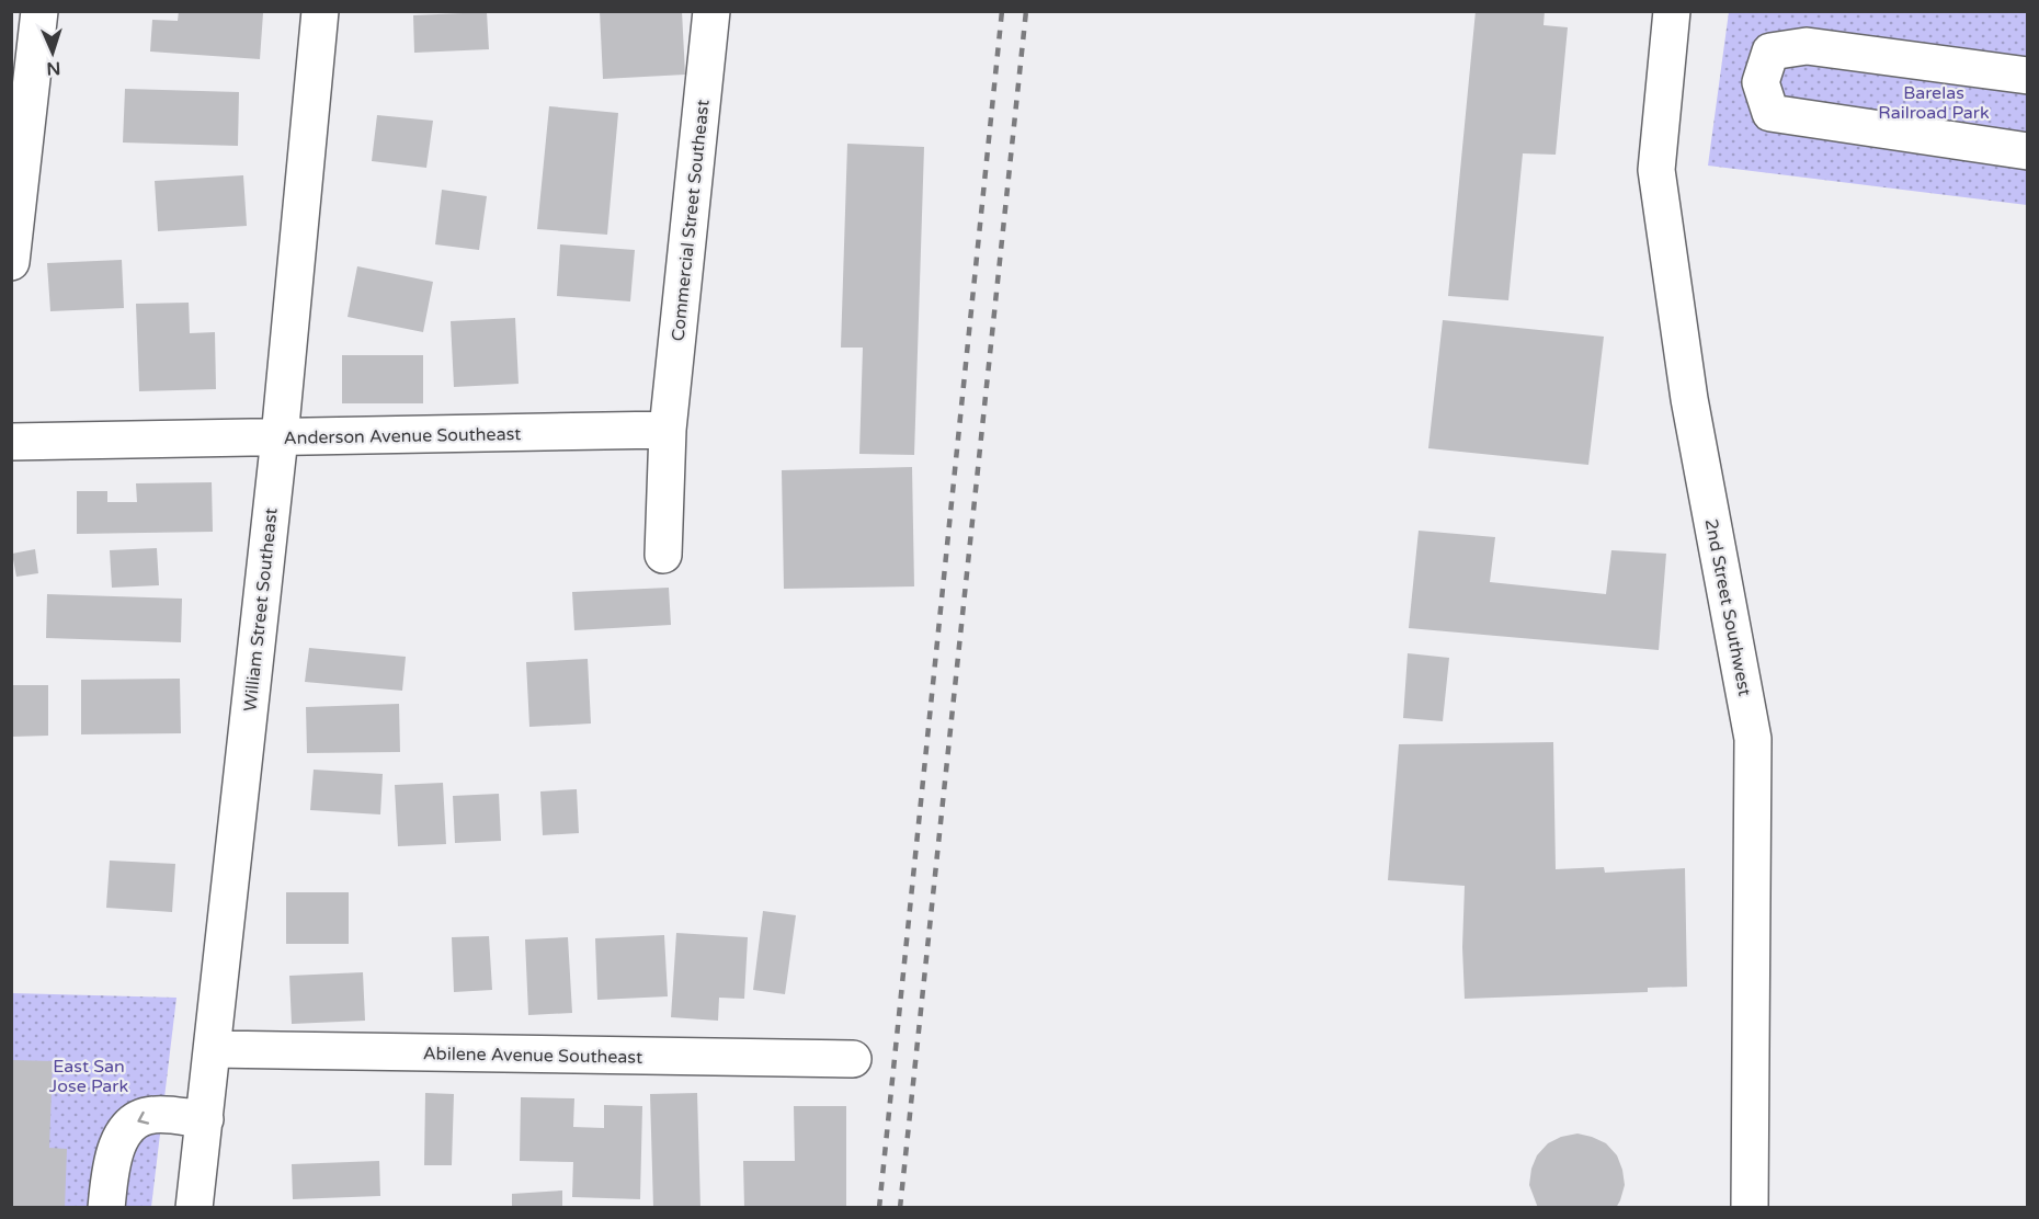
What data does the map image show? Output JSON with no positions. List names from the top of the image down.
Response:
{
  "streets": {
    "street": [
      "Commercial Street Southeast",
      "Anderson Avenue Southeast",
      "2nd Street Southwest",
      "William Street Southeast",
      "Abilene Avenue Southeast"
    ]
  },
  "crossings": [
    ["Commercial Street Southeast", "Anderson Avenue Southeast"],
    ["Anderson Avenue Southeast", "William Street Southeast"],
    ["William Street Southeast", "Abilene Avenue Southeast"]
  ],
  "parks": ["Barelas Railroad Park", "East San Jose Park"],
  "north": "bottom"
}
